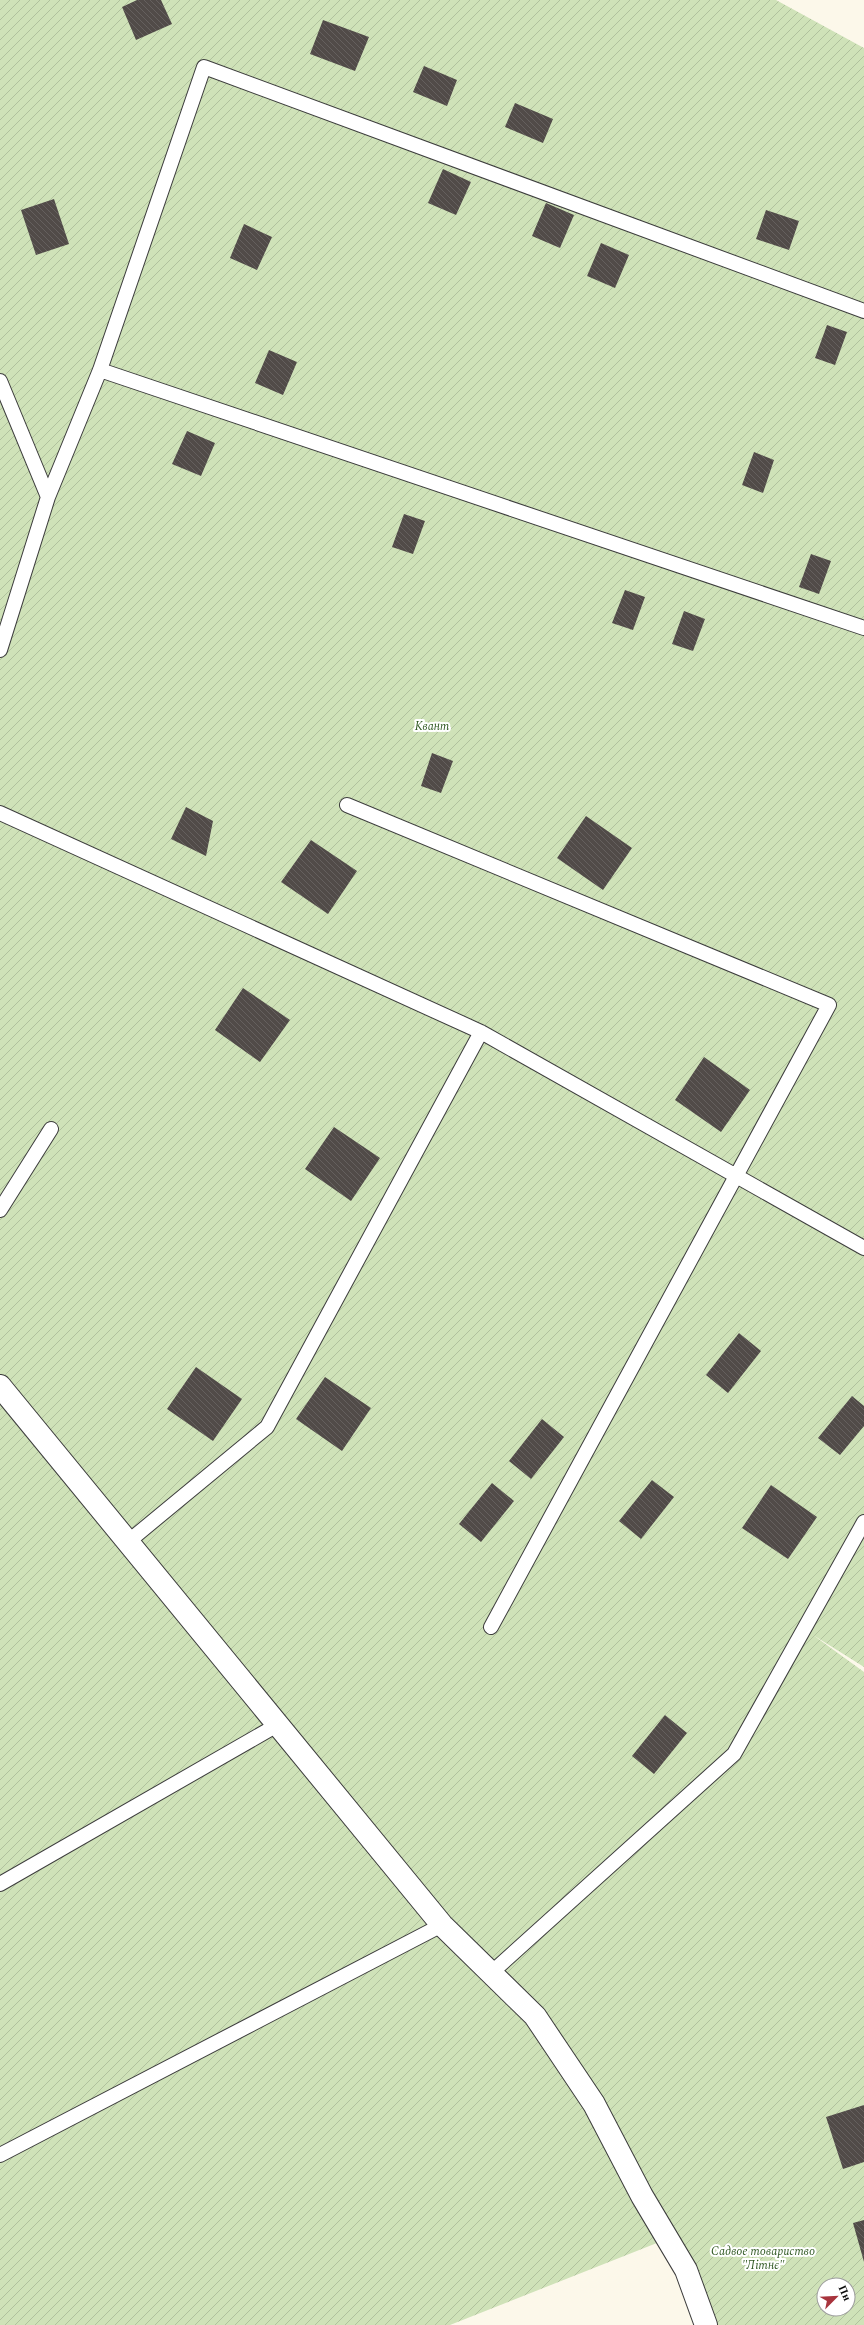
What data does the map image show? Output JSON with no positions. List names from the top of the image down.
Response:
{
  "parks": ["Квант", "Садвое товариство \"Літнє\""],
  "north": "top right"
}
